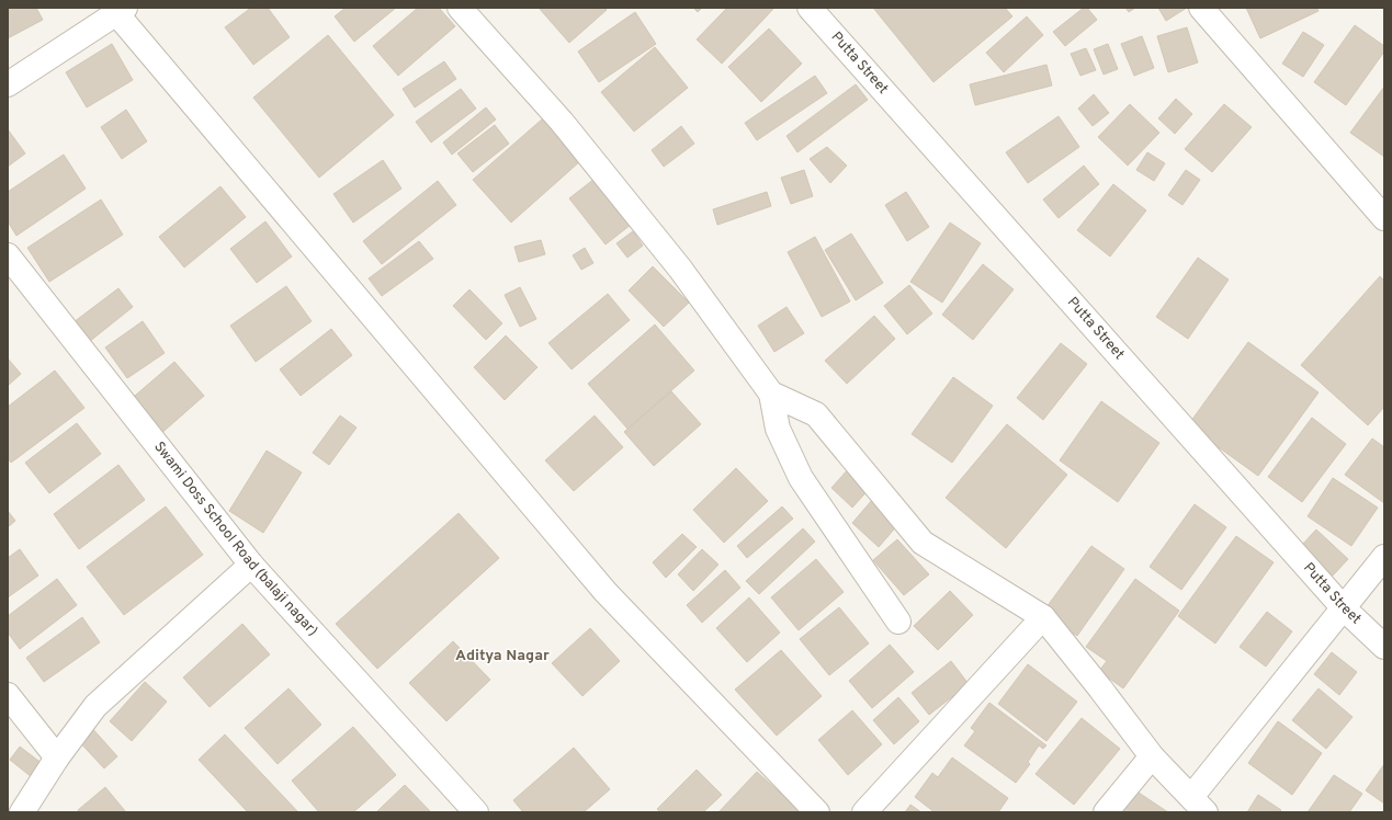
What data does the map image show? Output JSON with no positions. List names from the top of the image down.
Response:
{
  "streets": {
    "street": ["Putta Street", "Swami Doss School Road (balaji nagar)"]
  },
  "districts": ["Aditya Nagar"]
}
